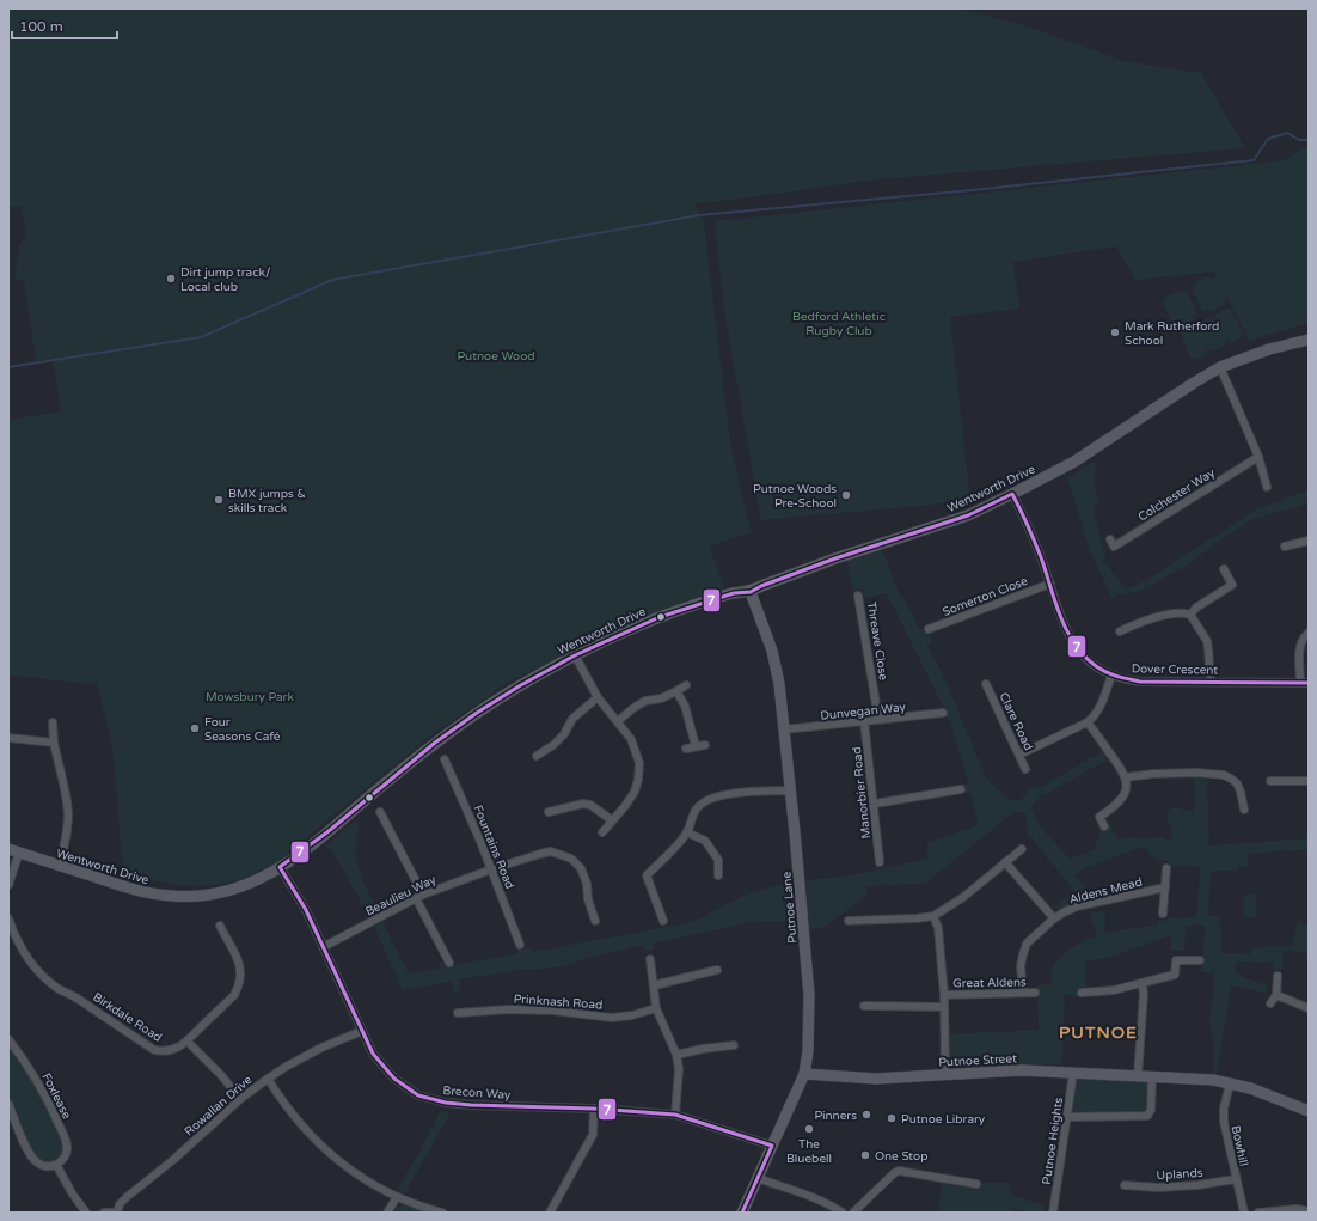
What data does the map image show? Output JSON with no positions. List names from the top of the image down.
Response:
{
  "streets": {
    "street": [
      "Wentworth Drive",
      "Colchester Way",
      "Somerton Close",
      "Threave Close",
      "Dover Crescent",
      "Dunvegan Way",
      "Clare Road",
      "Manorbier Road",
      "Fountains Road",
      "Aldens Mead",
      "Beaulieu Way",
      "Putnoe Lane",
      "Great Aldens",
      "Prinknash Road",
      "Birkdale Road",
      "Putnoe Street",
      "Brecon Way",
      "Foxlease",
      "Rowallan Drive",
      "Putnoe Heights",
      "Bowhill",
      "Uplands"
    ]
  },
  "crossings": [
    ["Wentworth Drive", "Dover Crescent"],
    ["Wentworth Drive", "Putnoe Lane"],
    ["Wentworth Drive", "Brecon Way"],
    ["Somerton Close", "Dover Crescent"],
    ["Threave Close", "Dunvegan Way"],
    ["Dunvegan Way", "Manorbier Road"],
    ["Dunvegan Way", "Putnoe Lane"],
    ["Fountains Road", "Beaulieu Way"],
    ["Aldens Mead", "Great Aldens"],
    ["Beaulieu Way", "Brecon Way"],
    ["Putnoe Lane", "Putnoe Street"],
    ["Putnoe Lane", "Brecon Way"],
    ["Putnoe Street", "Putnoe Heights"],
    ["Putnoe Street", "Bowhill"],
    ["Brecon Way", "Rowallan Drive"],
    ["Bowhill", "Uplands"]
  ],
  "districts": ["PUTNOE"],
  "parks": ["Bedford Athletic Rugby Club", "Putnoe Wood", "Mowsbury Park"],
  "places": [
    "Dirt jump track/ Local club",
    "Mark Rutherford School",
    "Putnoe Woods Pre-School",
    "BMX jumps & skills track",
    "Four Seasons Café",
    "Pinners",
    "Putnoe Library",
    "The Bluebell",
    "One Stop"
  ],
  "lines": ["transit line 7"],
  "scale_bar": "100 m"
}
